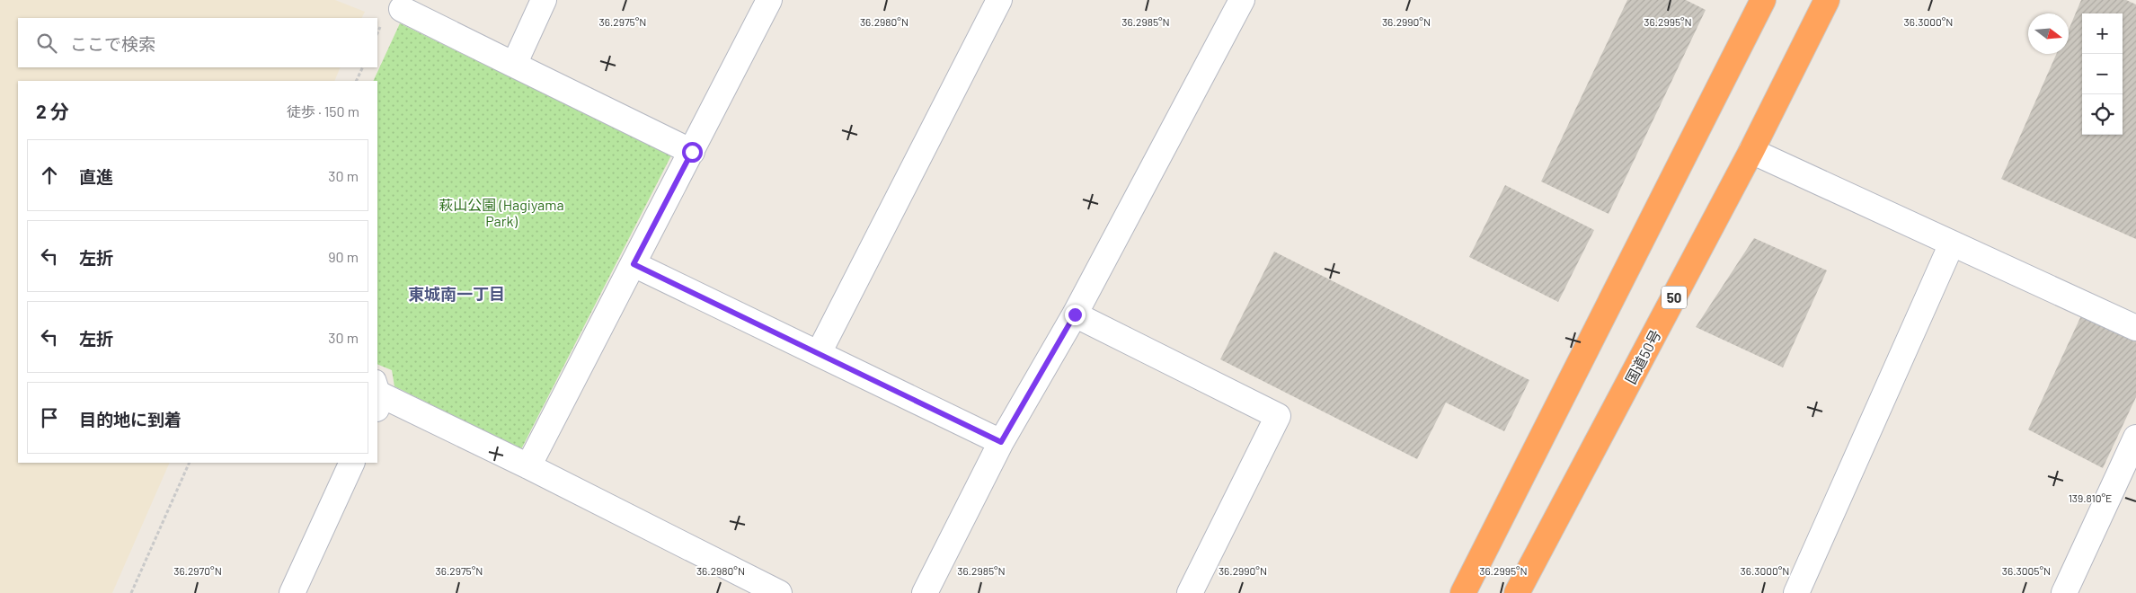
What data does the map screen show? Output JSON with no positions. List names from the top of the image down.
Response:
{
  "streets": {
    "highway": ["50", "国道50号"]
  },
  "districts": ["東城南一丁目"],
  "parks": ["萩山公園 (Hagiyama Park)"],
  "north": "right",
  "page": {
    "map_buttons": ["+", "−"],
    "search": "ここで検索",
    "heading": ["2 分", "徒歩 · 150 m"],
    "list": [
      ["直進", "30 m"],
      ["左折", "90 m"],
      ["左折", "30 m"],
      "目的地に到着"
    ]
  },
  "coordinates": [
    "36.2975°N",
    "36.2980°N",
    "36.2985°N",
    "36.2990°N",
    "36.2995°N",
    "36.3000°N",
    "139.810°E",
    "36.2970°N",
    "36.3005°N"
  ]
}
